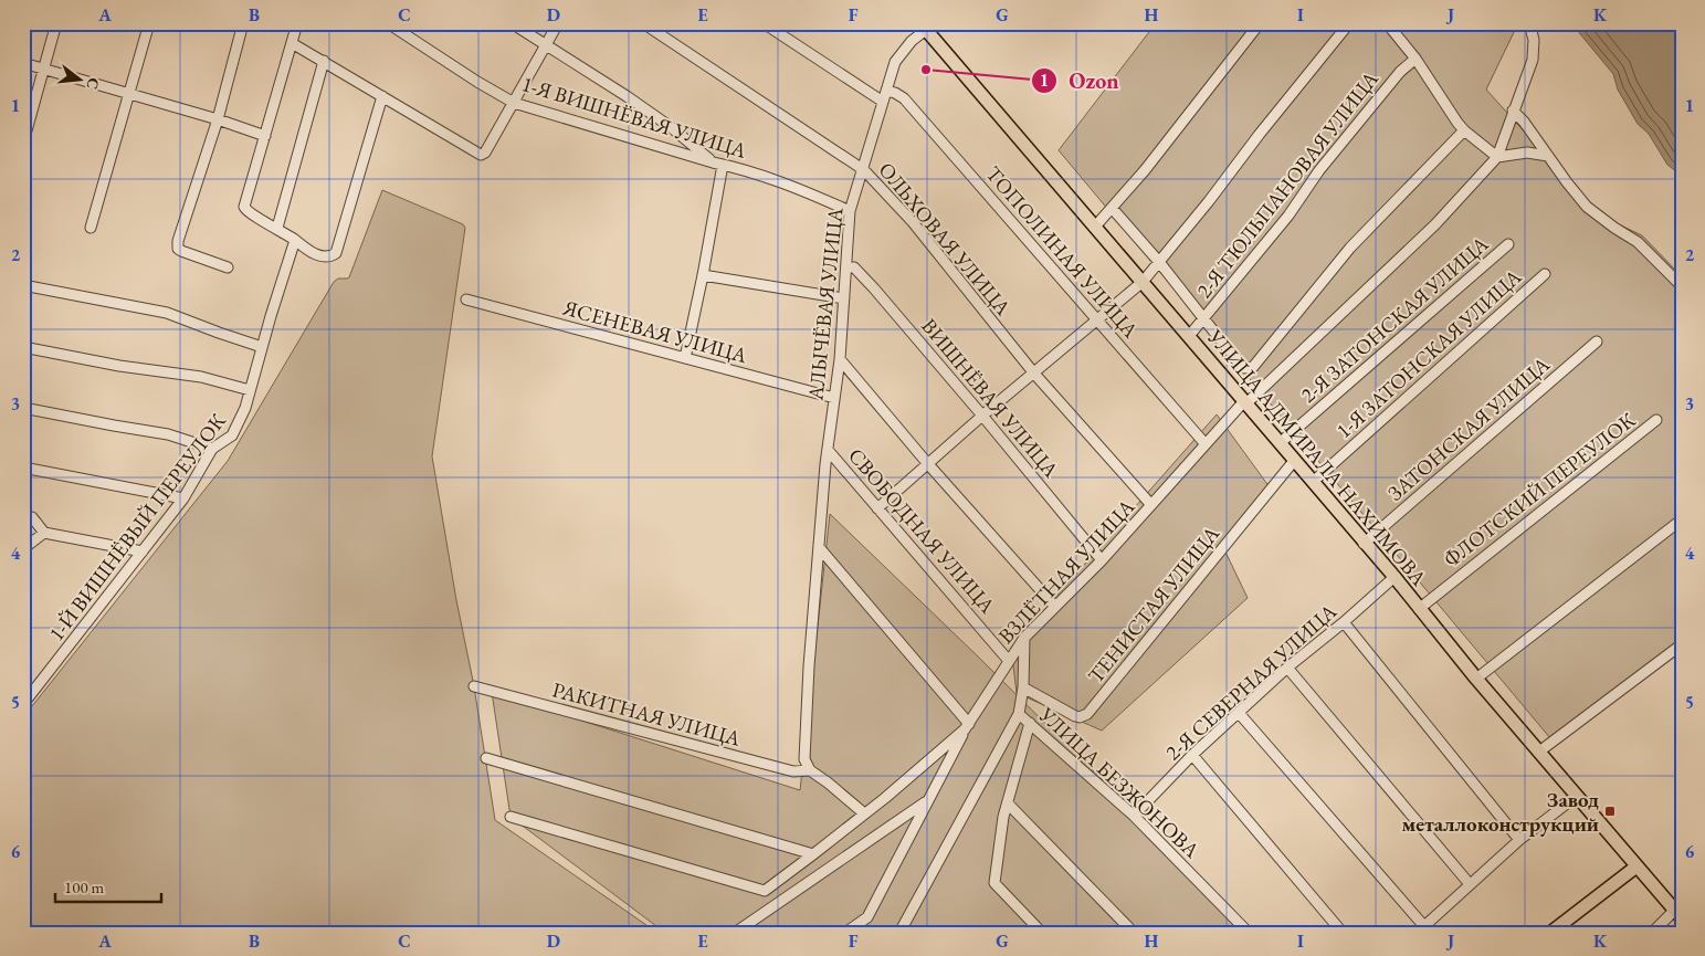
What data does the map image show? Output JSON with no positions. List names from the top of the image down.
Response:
{
  "streets": {
    "main road": ["УЛИЦА АДМИРАЛА НАХИМОВА"],
    "street": [
      "1-Я ВИШНЁВАЯ УЛИЦА",
      "2-Я ТЮЛЬПАНОВАЯ УЛИЦА",
      "ОЛЬХОВАЯ УЛИЦА",
      "ТОПОЛИНАЯ УЛИЦА",
      "АЛЫЧЁВАЯ УЛИЦА",
      "2-Я ЗАТОНСКАЯ УЛИЦА",
      "ЯСЕНЕВАЯ УЛИЦА",
      "1-Я ЗАТОНСКАЯ УЛИЦА",
      "ВИШНЁВАЯ УЛИЦА",
      "ЗАТОНСКАЯ УЛИЦА",
      "ФЛОТСКИЙ ПЕРЕУЛОК",
      "1-Й ВИШНЁВЫЙ ПЕРЕУЛОК",
      "СВОБОДНАЯ УЛИЦА",
      "ВЗЛЁТНАЯ УЛИЦА",
      "ТЕНИСТАЯ УЛИЦА",
      "2-Я СЕВЕРНАЯ УЛИЦА",
      "РАКИТНАЯ УЛИЦА",
      "УЛИЦА БЕЗЖОНОВА"
    ]
  },
  "crossings": [
    ["1-Я ВИШНЁВАЯ УЛИЦА", "АЛЫЧЁВАЯ УЛИЦА"],
    ["2-Я ТЮЛЬПАНОВАЯ УЛИЦА", "УЛИЦА АДМИРАЛА НАХИМОВА"],
    ["ОЛЬХОВАЯ УЛИЦА", "АЛЫЧЁВАЯ УЛИЦА"],
    ["ОЛЬХОВАЯ УЛИЦА", "ВЗЛЁТНАЯ УЛИЦА"],
    ["ТОПОЛИНАЯ УЛИЦА", "АЛЫЧЁВАЯ УЛИЦА"],
    ["ТОПОЛИНАЯ УЛИЦА", "ВЗЛЁТНАЯ УЛИЦА"],
    ["АЛЫЧЁВАЯ УЛИЦА", "ЯСЕНЕВАЯ УЛИЦА"],
    ["АЛЫЧЁВАЯ УЛИЦА", "ВИШНЁВАЯ УЛИЦА"],
    ["АЛЫЧЁВАЯ УЛИЦА", "УЛИЦА АДМИРАЛА НАХИМОВА"],
    ["АЛЫЧЁВАЯ УЛИЦА", "СВОБОДНАЯ УЛИЦА"],
    ["АЛЫЧЁВАЯ УЛИЦА", "РАКИТНАЯ УЛИЦА"],
    ["2-Я ЗАТОНСКАЯ УЛИЦА", "УЛИЦА АДМИРАЛА НАХИМОВА"],
    ["1-Я ЗАТОНСКАЯ УЛИЦА", "УЛИЦА АДМИРАЛА НАХИМОВА"],
    ["ВИШНЁВАЯ УЛИЦА", "ВЗЛЁТНАЯ УЛИЦА"],
    ["ЗАТОНСКАЯ УЛИЦА", "УЛИЦА АДМИРАЛА НАХИМОВА"],
    ["УЛИЦА АДМИРАЛА НАХИМОВА", "ФЛОТСКИЙ ПЕРЕУЛОК"],
    ["УЛИЦА АДМИРАЛА НАХИМОВА", "ВЗЛЁТНАЯ УЛИЦА"],
    ["УЛИЦА АДМИРАЛА НАХИМОВА", "ТЕНИСТАЯ УЛИЦА"],
    ["УЛИЦА АДМИРАЛА НАХИМОВА", "2-Я СЕВЕРНАЯ УЛИЦА"],
    ["СВОБОДНАЯ УЛИЦА", "ВЗЛЁТНАЯ УЛИЦА"],
    ["ВЗЛЁТНАЯ УЛИЦА", "УЛИЦА БЕЗЖОНОВА"],
    ["ТЕНИСТАЯ УЛИЦА", "УЛИЦА БЕЗЖОНОВА"],
    ["2-Я СЕВЕРНАЯ УЛИЦА", "УЛИЦА БЕЗЖОНОВА"]
  ],
  "places": {
    "other": ["Ozon"],
    "transit": ["Завод металлоконструкций"]
  },
  "scale_bar": "100 m",
  "north": "right",
  "grid": {
    "columns": [
      "A",
      "B",
      "C",
      "D",
      "E",
      "F",
      "G",
      "H",
      "I",
      "J",
      "K"
    ],
    "rows": [
      "1",
      "2",
      "3",
      "4",
      "5",
      "6"
    ]
  }
}
